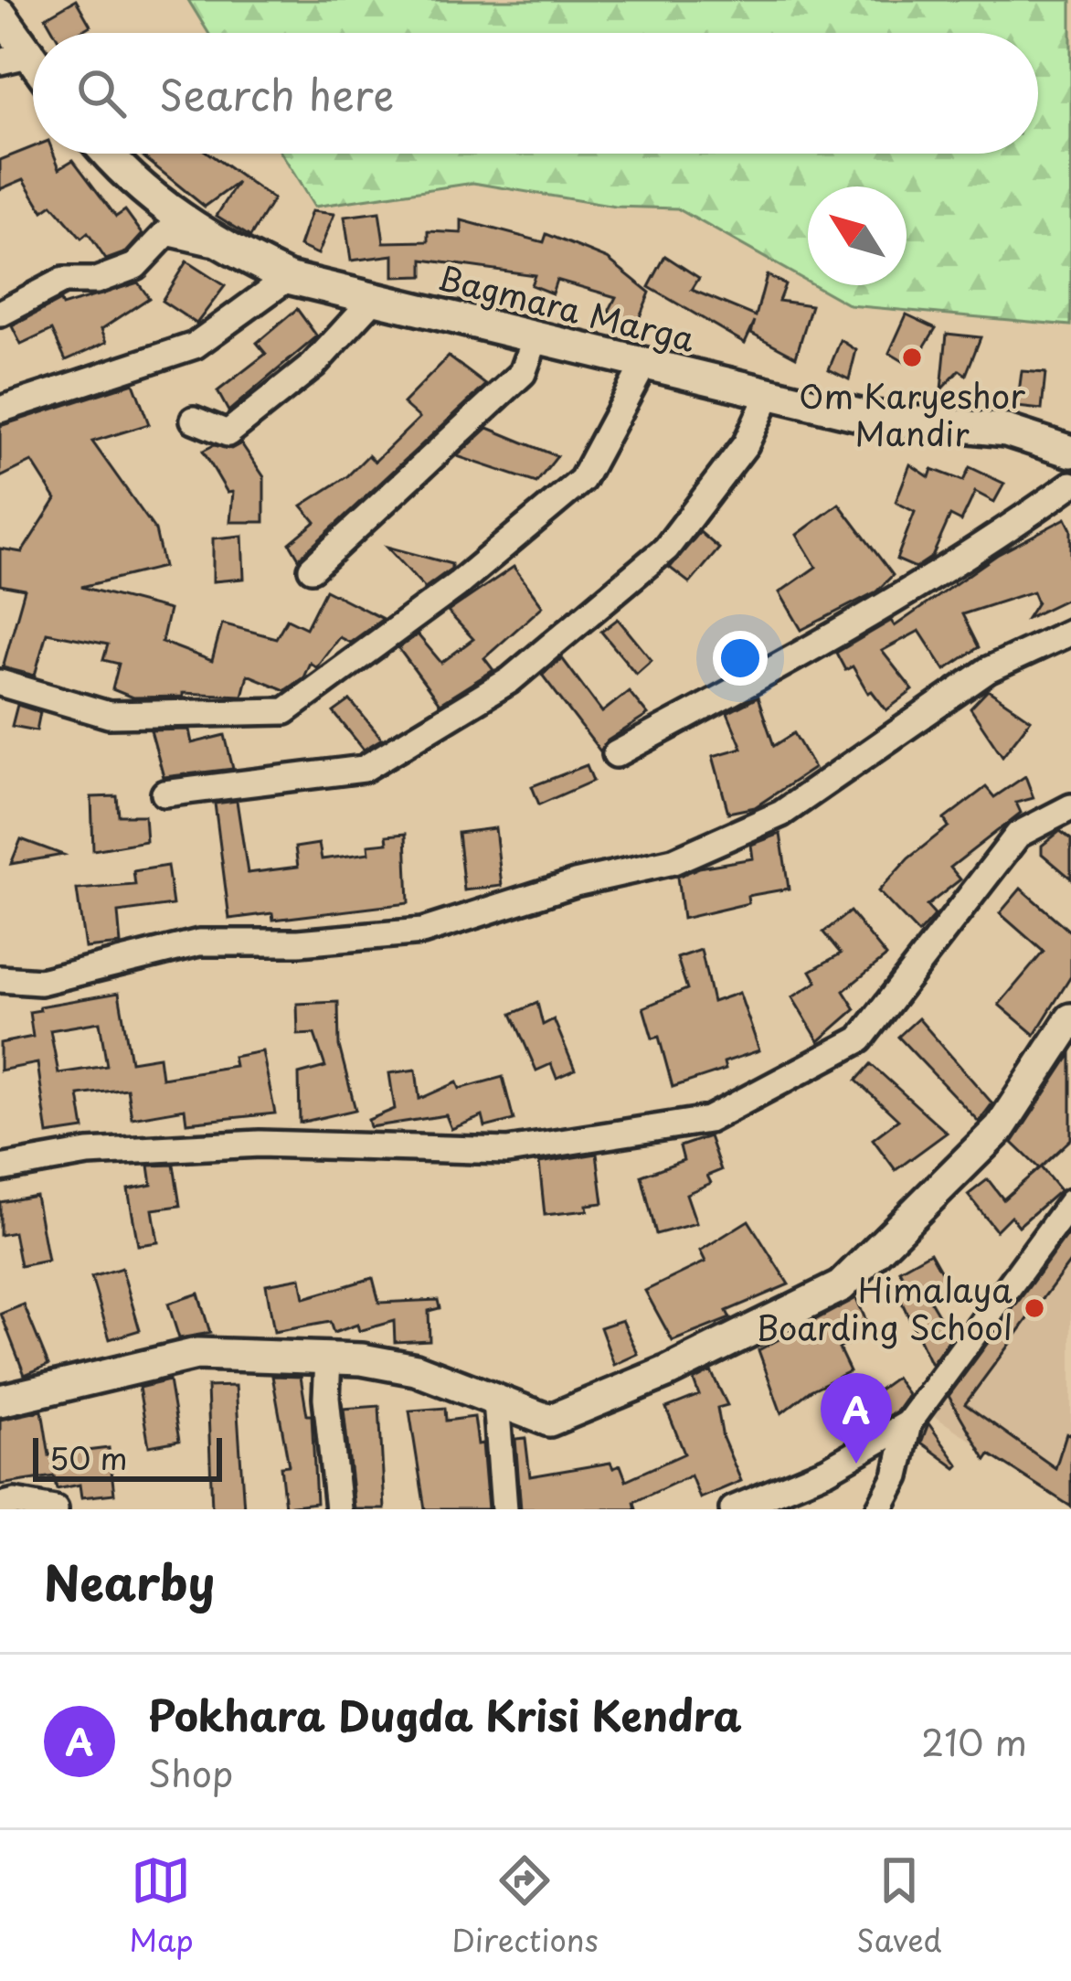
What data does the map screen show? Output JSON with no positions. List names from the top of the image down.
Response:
{
  "streets": {
    "main road": ["Bagmara Marga"]
  },
  "places": ["Om Karyeshor Mandir", "Himalaya Boarding School"],
  "scale_bar": "50 m",
  "north": "top left",
  "page": {
    "search": "Search here",
    "pins": "A",
    "scale": "50 m",
    "heading": "Nearby",
    "list": [
      {
        "mark": "A",
        "name": "Pokhara Dugda Krisi Kendra",
        "note": "Shop",
        "value": "210 m"
      }
    ],
    "nav": ["Map", "Directions", "Saved"]
  }
}
